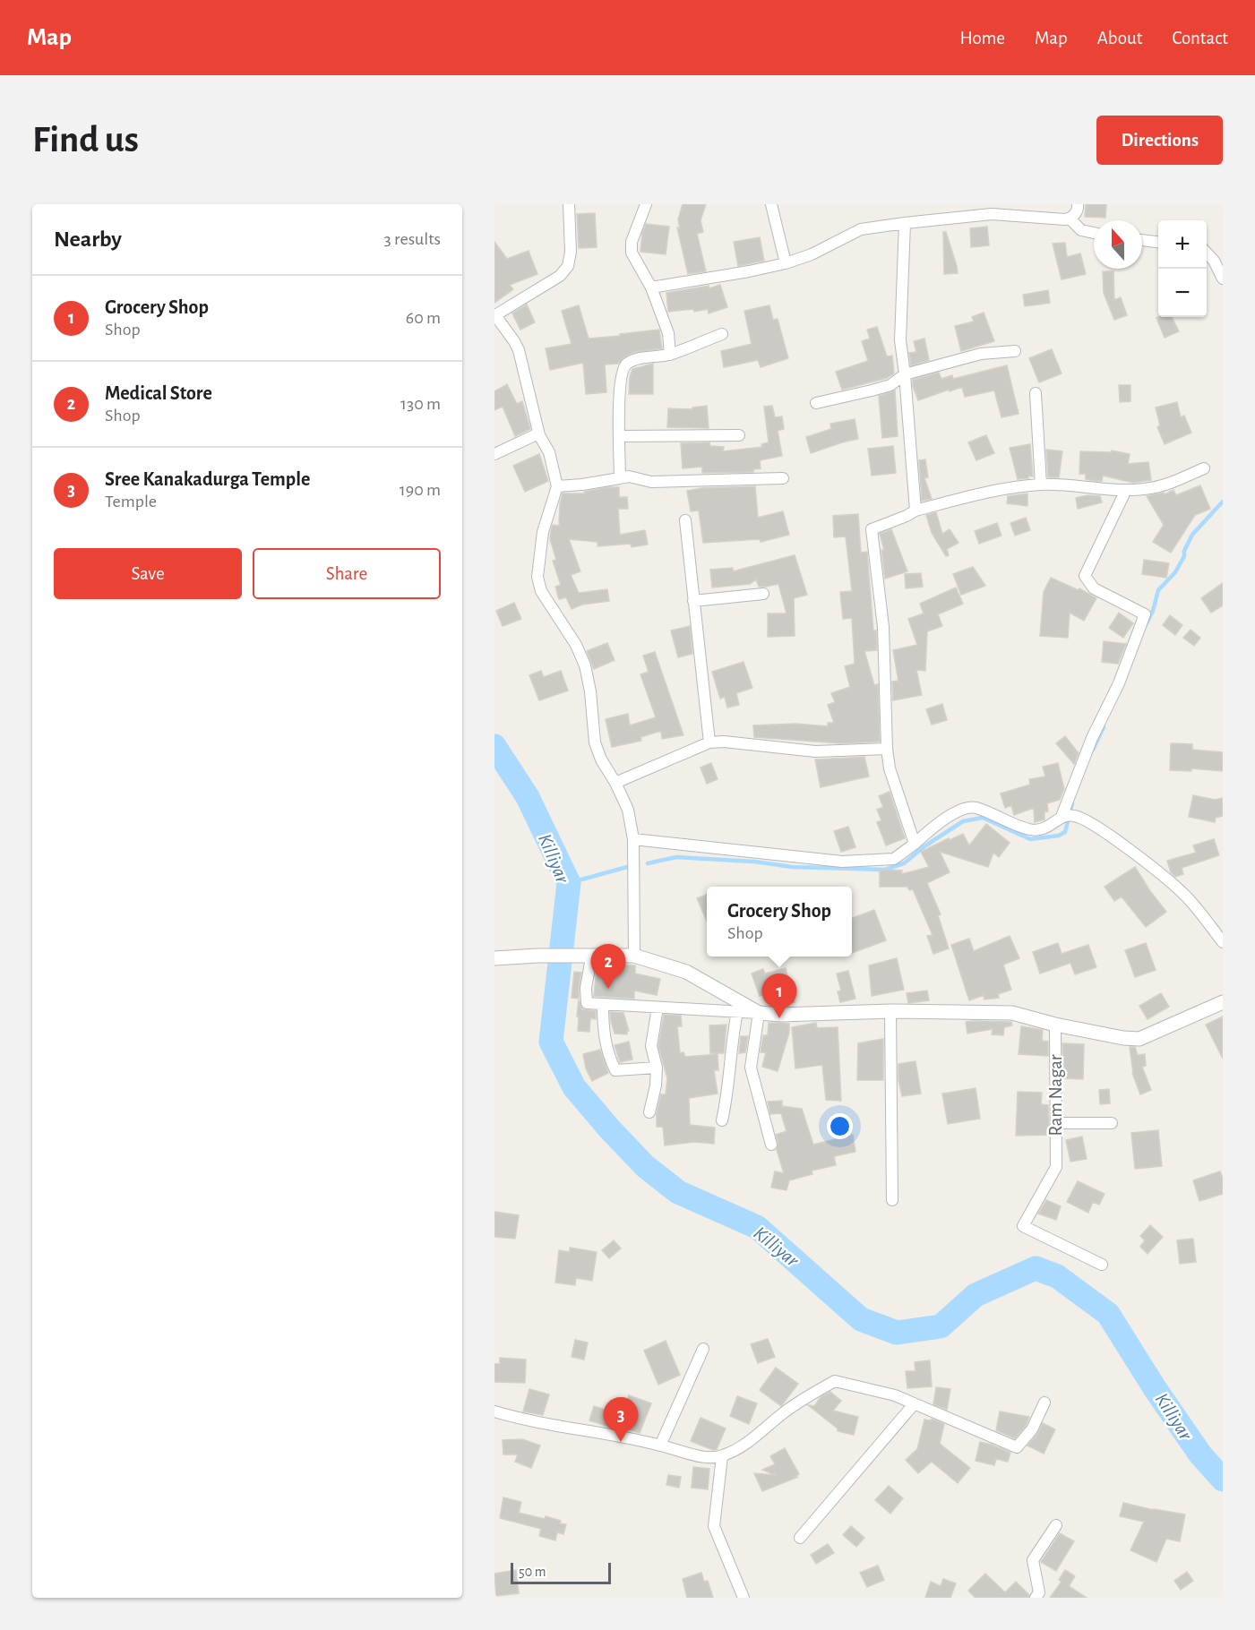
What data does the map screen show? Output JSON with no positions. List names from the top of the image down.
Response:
{
  "streets": {
    "street": ["Ram Nagar"]
  },
  "water": ["Killiyar"],
  "scale_bar": "50 m",
  "north": "top",
  "page": {
    "header": "Map",
    "nav": [
      "Home",
      "Map",
      "About",
      "Contact"
    ],
    "buttons": [
      "Directions",
      ["Save", "Share"]
    ],
    "title": "Find us",
    "heading": ["Nearby", "3 results"],
    "map_buttons": ["+", "−"],
    "list": [
      {
        "mark": "1",
        "name": "Grocery Shop",
        "note": "Shop",
        "value": "60 m"
      },
      {
        "mark": "2",
        "name": "Medical Store",
        "note": "Shop",
        "value": "130 m"
      },
      {
        "mark": "3",
        "name": "Sree Kanakadurga Temple",
        "note": "Temple",
        "value": "190 m"
      }
    ],
    "popup": ["Grocery Shop", "Shop"],
    "pins": ["2", "1", "3"],
    "scale": "50 m"
  }
}
